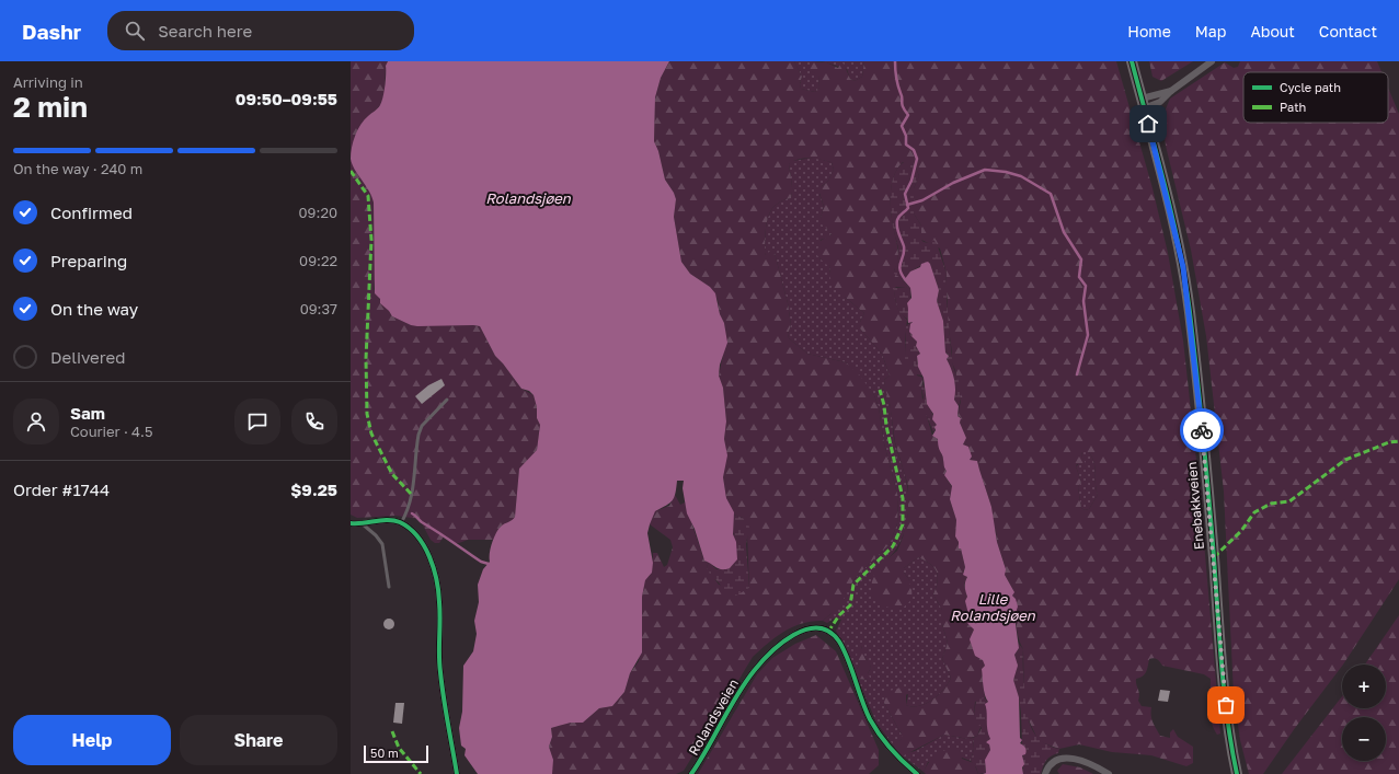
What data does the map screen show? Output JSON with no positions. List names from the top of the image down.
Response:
{
  "streets": {
    "main road": ["Enebakkveien"],
    "street": ["Rolandsveien"]
  },
  "water": ["Rolandsjøen", "Lille Rolandsjøen"],
  "legend": ["Cycle path", "Path"],
  "scale_bar": "50 m",
  "page": {
    "header": "Dashr",
    "search": "Search here",
    "nav": [
      "Home",
      "Map",
      "About",
      "Contact"
    ],
    "heading": ["2 min", "Arriving in", "09:50–09:55"],
    "panel": [
      "Sam",
      "Courier · 4.5",
      "Order #1744",
      "$9.25"
    ],
    "bar": "On the way · 240 m",
    "list": [
      ["Confirmed", "09:20"],
      ["Preparing", "09:22"],
      ["On the way", "09:37"],
      "Delivered"
    ],
    "map_buttons": ["+", "−"],
    "buttons": ["Help", "Share"],
    "scale": "50 m"
  }
}
